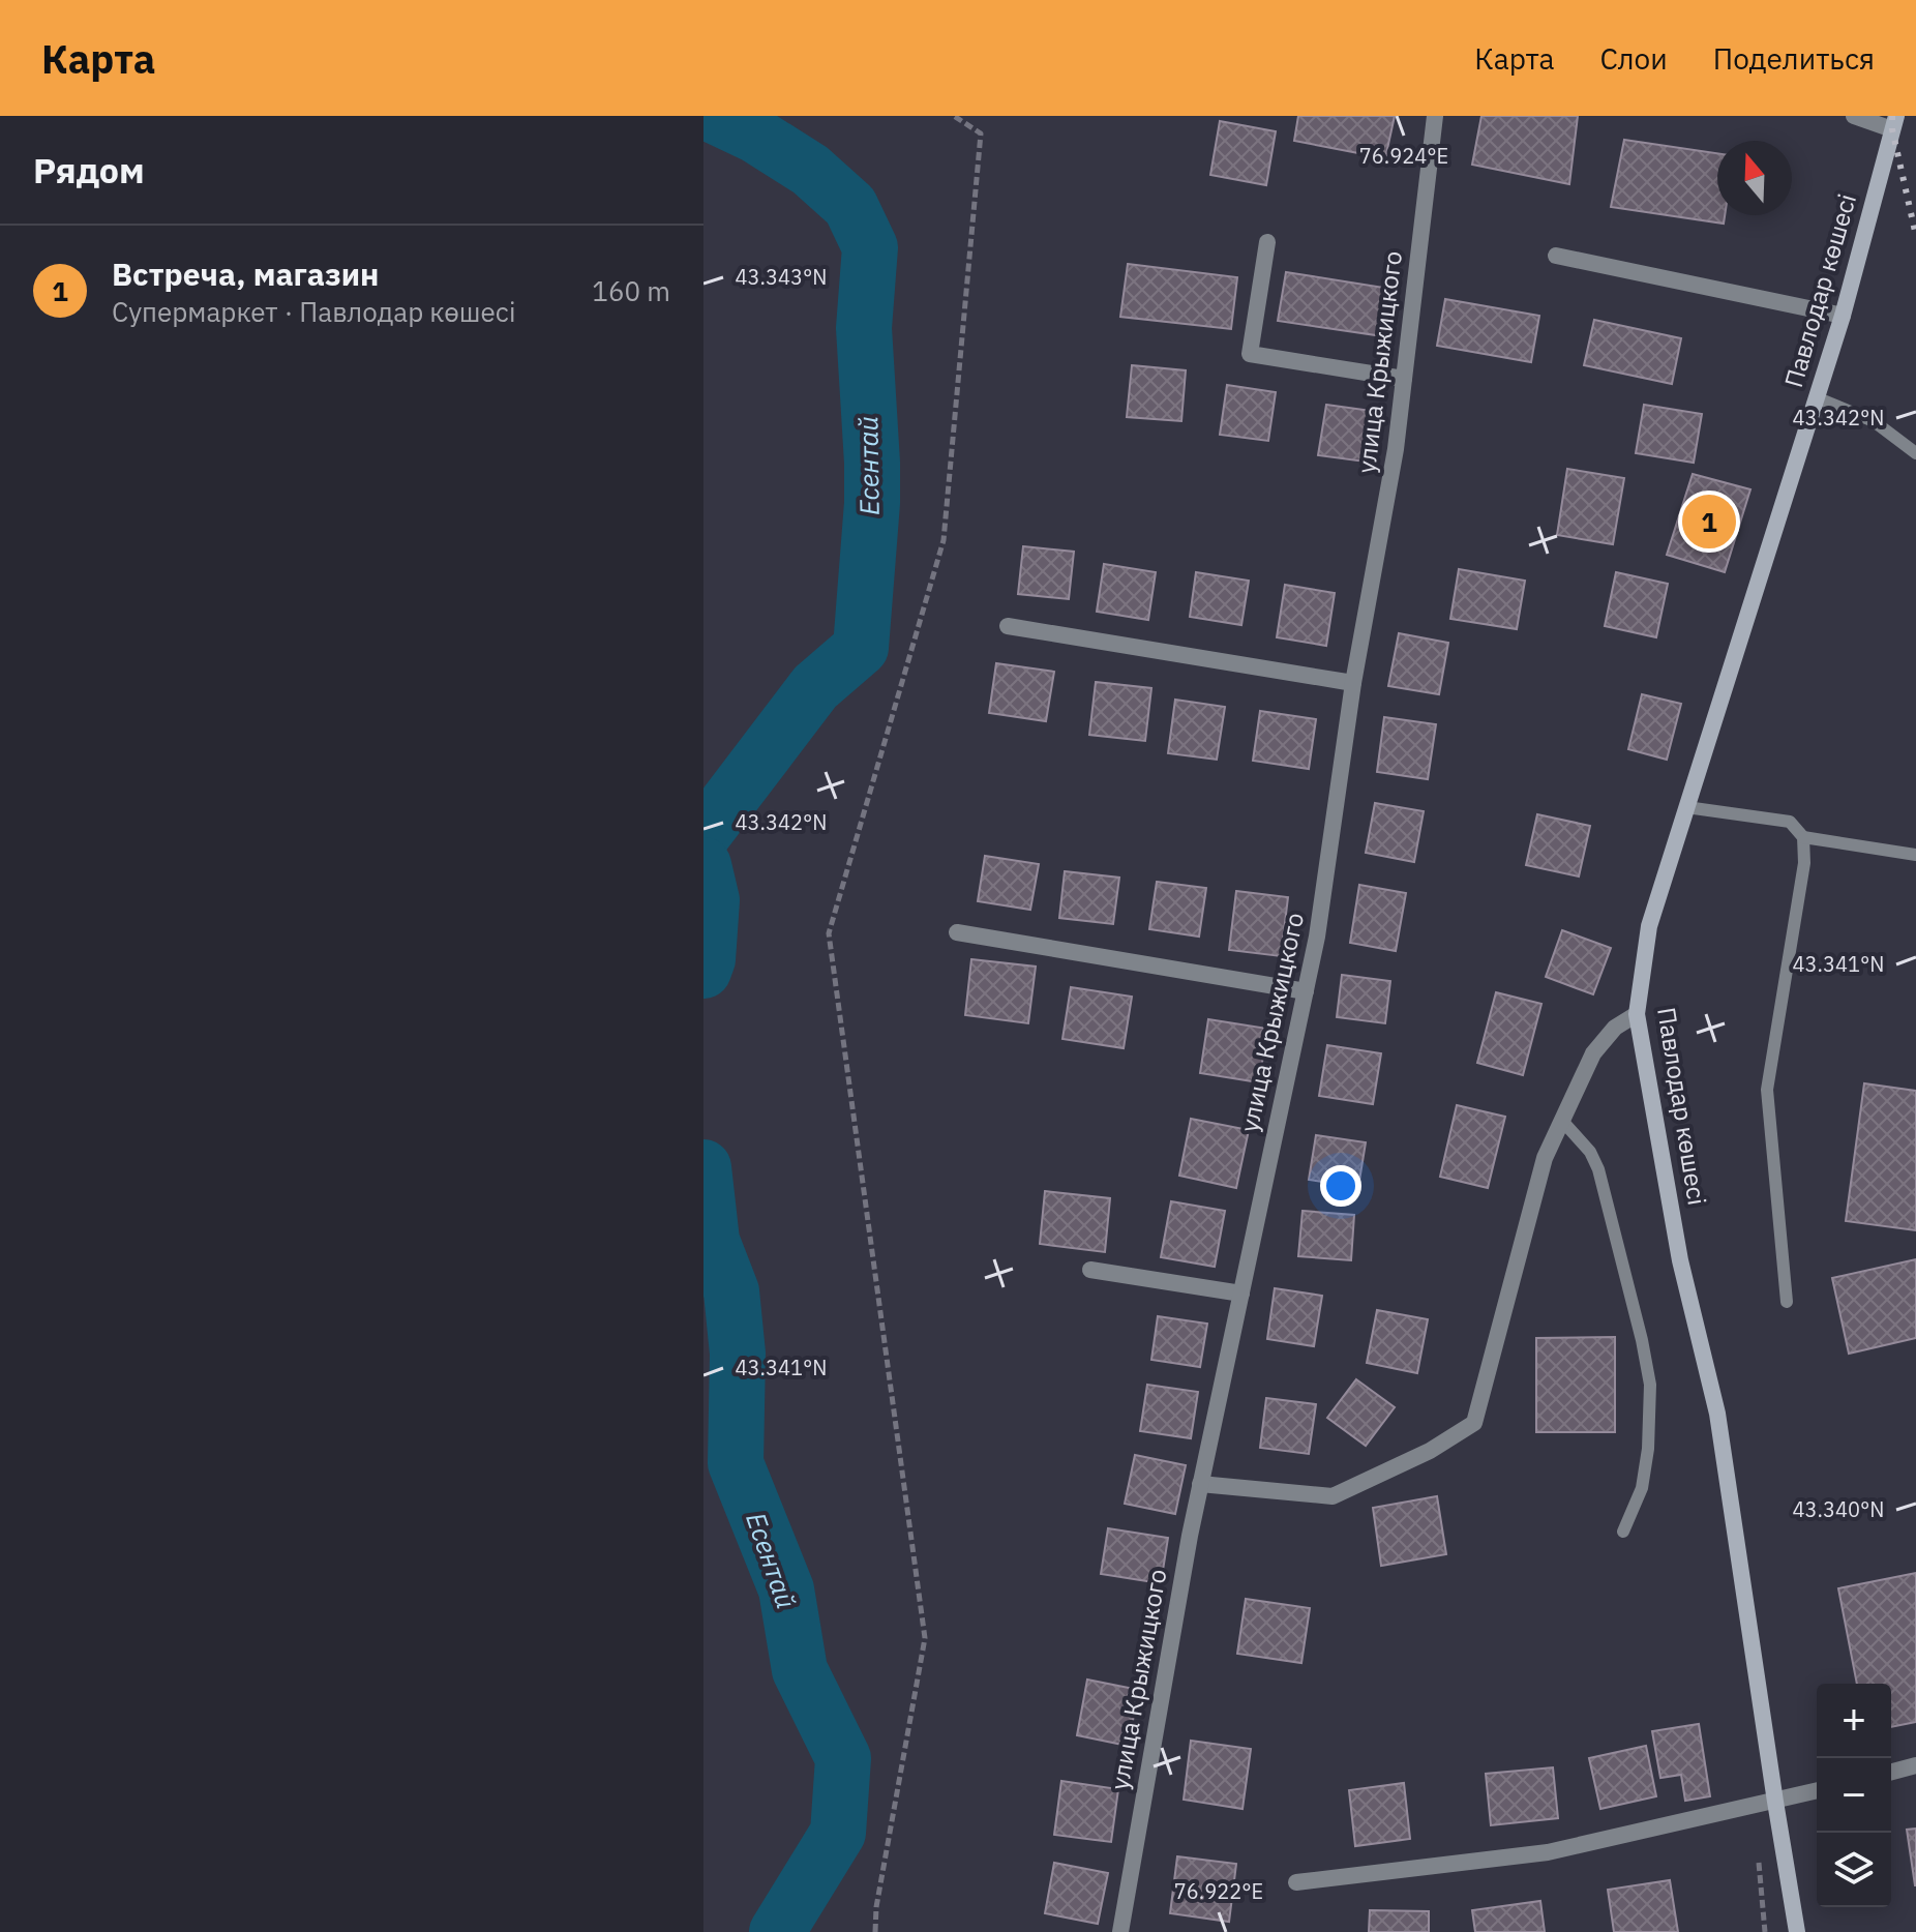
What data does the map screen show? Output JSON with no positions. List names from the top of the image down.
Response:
{
  "streets": {
    "street": ["Павлодар көшесі", "улица Крыжицкого"]
  },
  "water": ["Есентай"],
  "north": "top",
  "page": {
    "header": "Карта",
    "nav": ["Карта", "Слои", "Поделиться"],
    "heading": "Рядом",
    "list": [
      {
        "mark": "1",
        "name": "Встреча, магазин",
        "note": "Супермаркет · Павлодар көшесі",
        "value": "160 m"
      }
    ],
    "pins": "1",
    "map_buttons": ["+", "−"]
  },
  "coordinates": [
    "76.924°E",
    "43.343°N",
    "43.342°N",
    "43.341°N",
    "43.340°N",
    "76.922°E"
  ]
}
